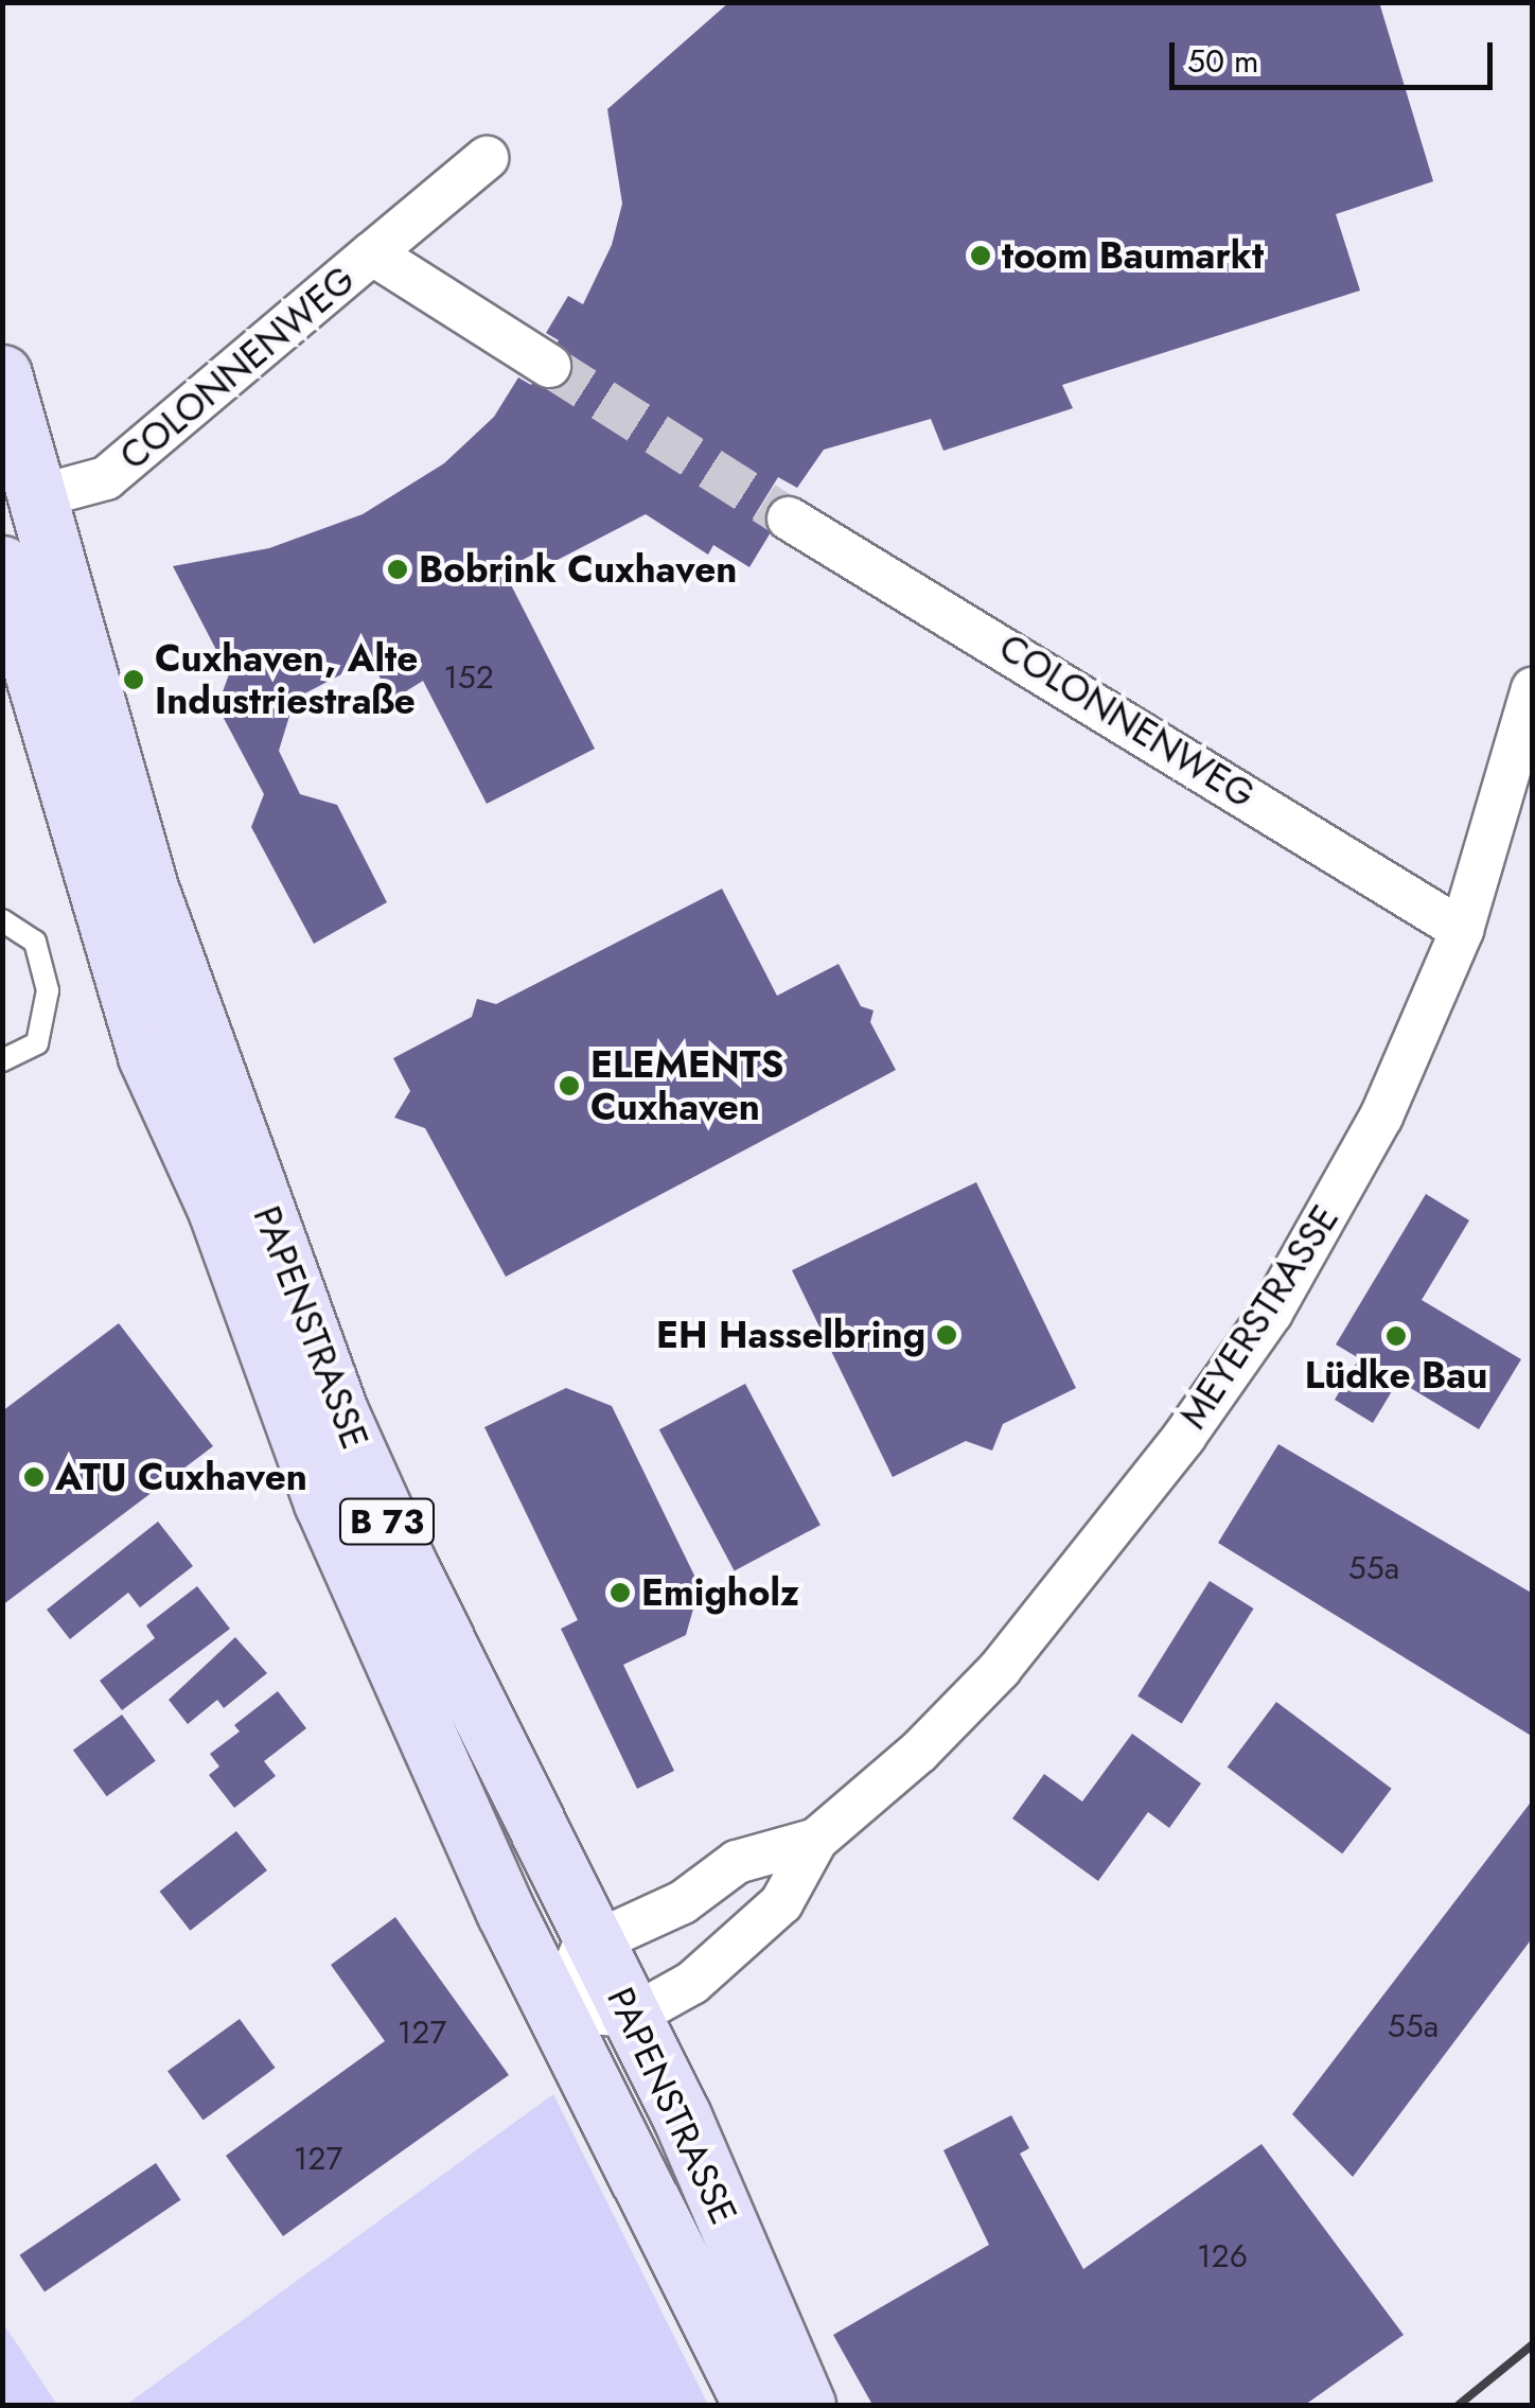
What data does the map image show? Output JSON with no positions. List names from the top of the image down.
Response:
{
  "streets": {
    "main road": ["PAPENSTRASSE", "B 73"],
    "street": ["COLONNENWEG", "MEYERSTRASSE"]
  },
  "crossings": [
    ["COLONNENWEG", "MEYERSTRASSE"],
    ["COLONNENWEG", "PAPENSTRASSE"],
    ["MEYERSTRASSE", "PAPENSTRASSE"]
  ],
  "places": [
    "toom Baumarkt",
    "Bobrink Cuxhaven",
    "Cuxhaven, Alte Industriestraße",
    "ELEMENTS Cuxhaven",
    "EH Hasselbring",
    "Lüdke Bau",
    "ATU Cuxhaven",
    "Emigholz"
  ],
  "house_numbers": [
    "152",
    "55a",
    "55a",
    "127",
    "127",
    "126"
  ],
  "scale_bar": "50 m"
}
